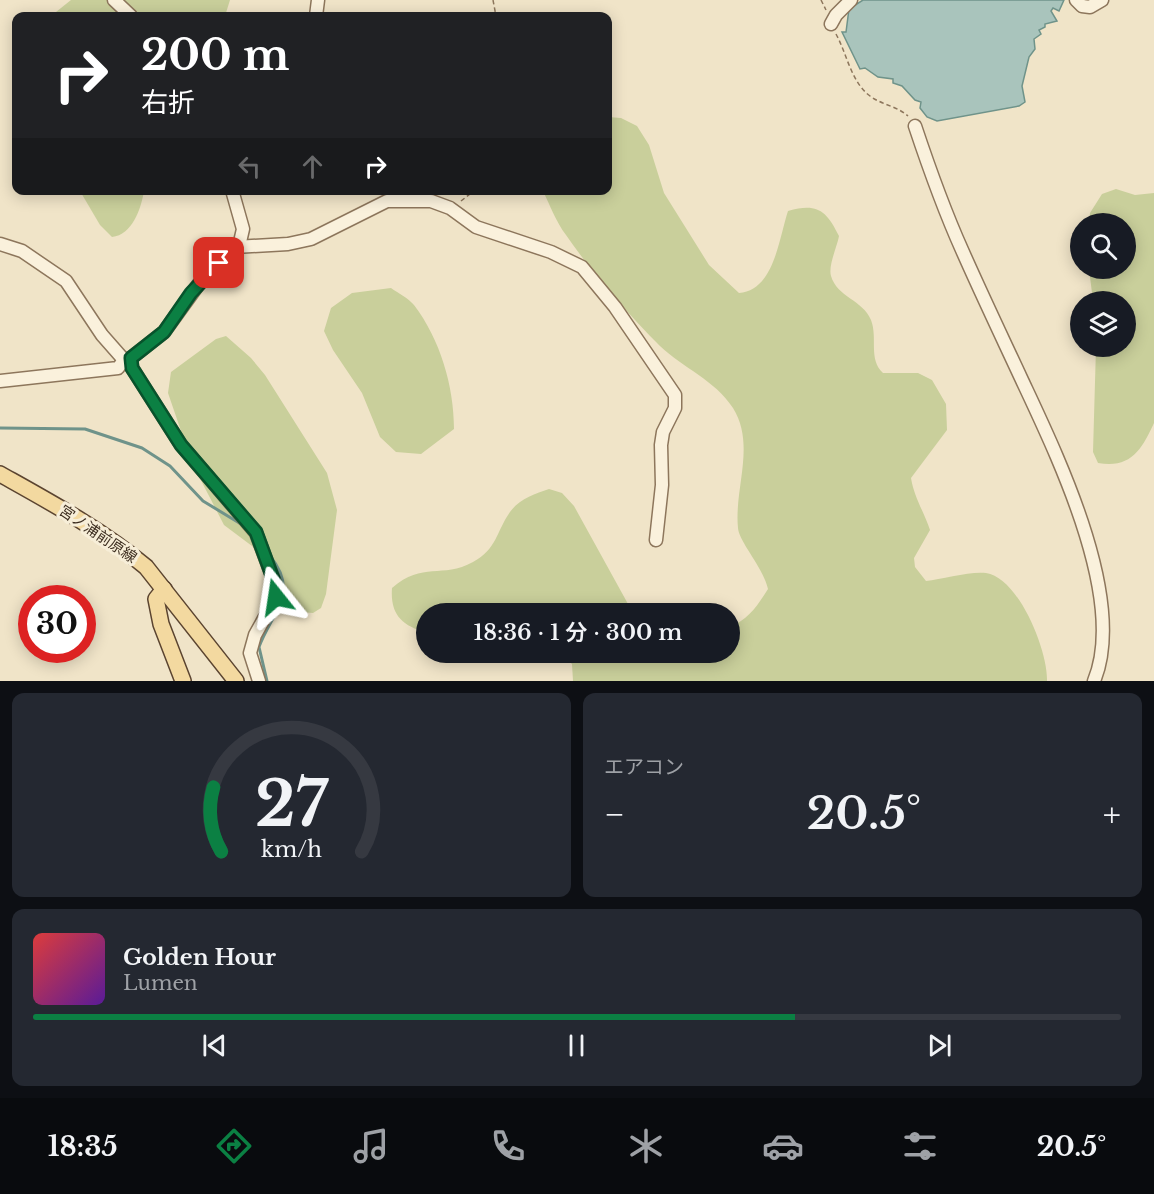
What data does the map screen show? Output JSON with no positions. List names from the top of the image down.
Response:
{
  "streets": {
    "main road": ["宮ノ浦前原線"]
  },
  "page": {
    "turn": ["200 m", "右折"],
    "limit": "30",
    "trip": "18:36 · 1 分 · 300 m",
    "tile": "エアコン",
    "heat": ["−", "20.5°", "+"],
    "song": ["Golden Hour", "Lumen"],
    "tabs": ["18:35", "20.5°"],
    "gauge": ["27", "km/h"]
  }
}
